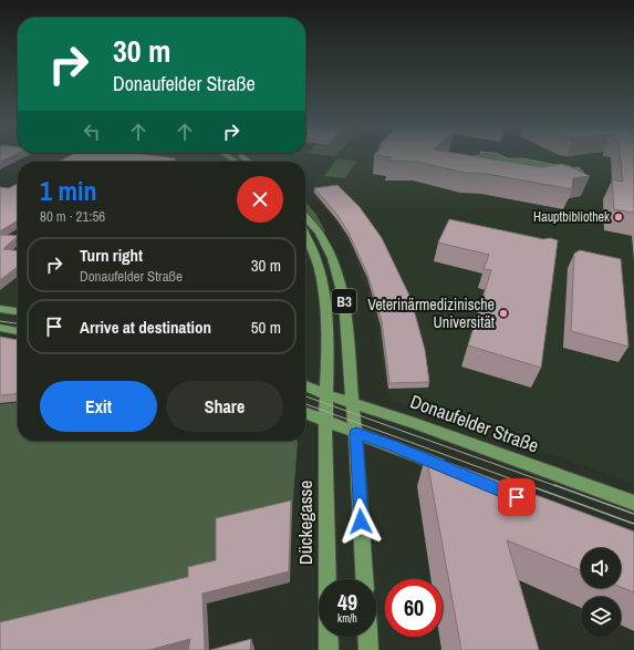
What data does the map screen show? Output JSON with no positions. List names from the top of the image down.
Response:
{
  "streets": {
    "main road": ["B3", "Donaufelder Straße", "Dückegasse"]
  },
  "crossings": [
    ["B3", "Donaufelder Straße"],
    ["B3", "Dückegasse"],
    ["Donaufelder Straße", "Dückegasse"]
  ],
  "places": ["Hauptbibliothek", "Veterinärmedizinische Universität"],
  "page": {
    "turn": ["30 m", "Donaufelder Straße"],
    "heading": ["1 min", "80 m · 21:56"],
    "list": [
      {
        "name": "Turn right",
        "note": "Donaufelder Straße",
        "value": "30 m"
      },
      {
        "name": "Arrive at destination",
        "value": "50 m"
      }
    ],
    "buttons": ["Exit", "Share"],
    "speed": "49 km/h",
    "limit": "60"
  }
}
